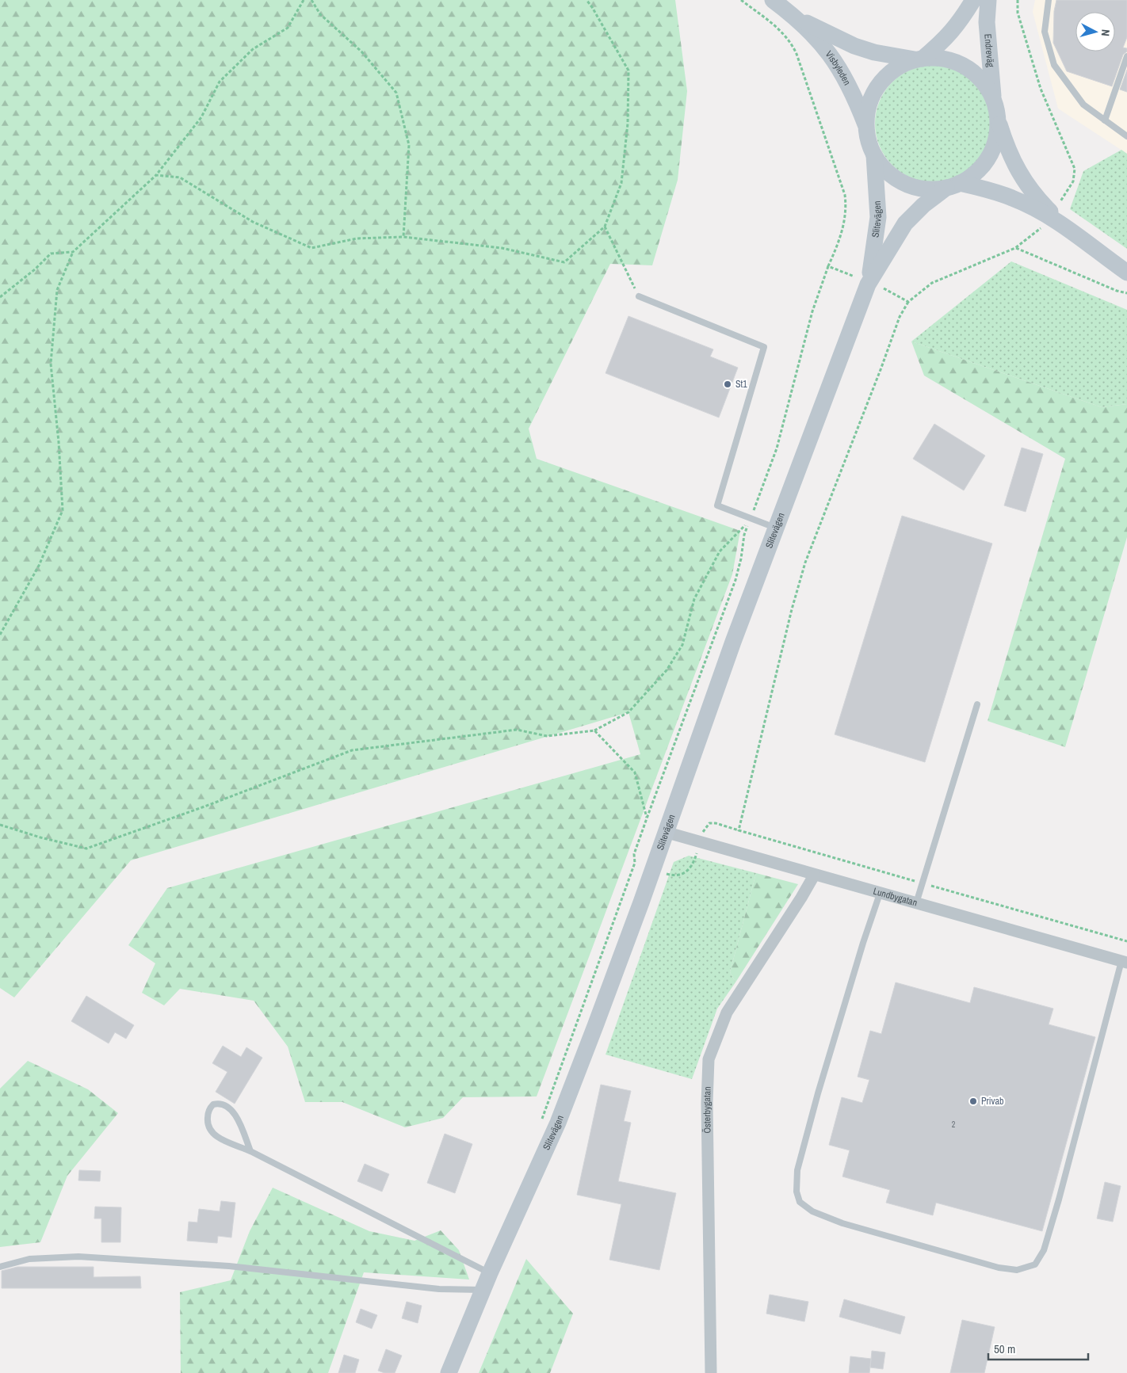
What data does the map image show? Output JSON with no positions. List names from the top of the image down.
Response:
{
  "streets": {
    "main road": ["Endreväg", "Visbyleden", "Slitevägen"],
    "street": ["Lundbygatan", "Österbygatan"]
  },
  "crossings": [
    ["Endreväg", "Visbyleden"],
    ["Endreväg", "Slitevägen"],
    ["Visbyleden", "Slitevägen"],
    ["Slitevägen", "Lundbygatan"],
    ["Lundbygatan", "Österbygatan"]
  ],
  "places": ["St1", "Privab"],
  "house_numbers": ["2"],
  "scale_bar": "50 m",
  "north": "right"
}
